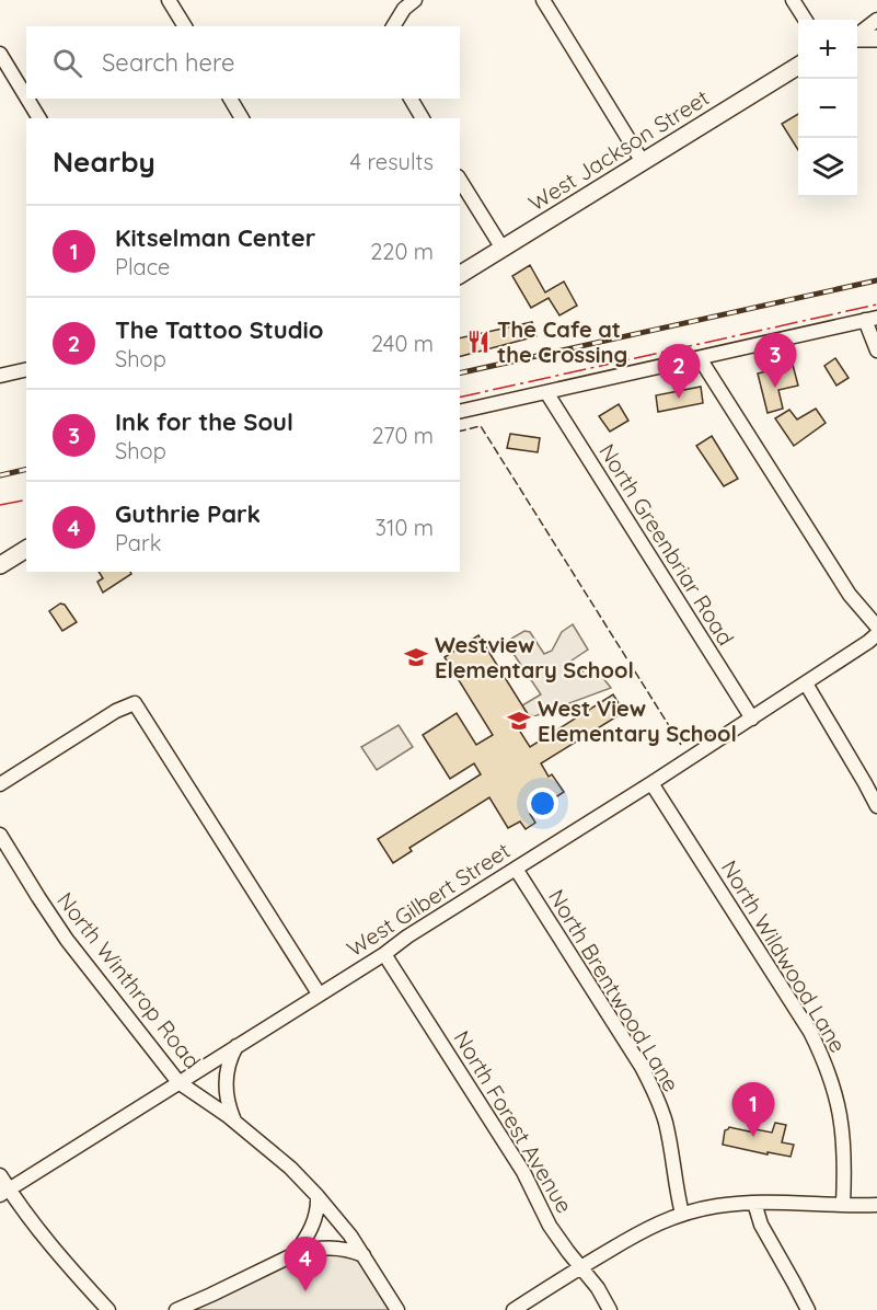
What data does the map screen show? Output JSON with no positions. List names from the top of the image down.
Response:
{
  "streets": {
    "main road": ["West Jackson Street"],
    "street": [
      "North Greenbriar Road",
      "West Gilbert Street",
      "North Wildwood Lane",
      "North Winthrop Road",
      "North Brentwood Lane",
      "North Forest Avenue"
    ]
  },
  "crossings": [
    ["North Greenbriar Road", "West Gilbert Street"],
    ["West Gilbert Street", "North Wildwood Lane"],
    ["West Gilbert Street", "North Winthrop Road"],
    ["West Gilbert Street", "North Brentwood Lane"],
    ["West Gilbert Street", "North Forest Avenue"]
  ],
  "places": {
    "restaurant": ["The Cafe at the Crossing"],
    "school or university": ["Westview Elementary School", "West View Elementary School"]
  },
  "page": {
    "map_buttons": ["+", "−"],
    "search": "Search here",
    "heading": ["Nearby", "4 results"],
    "list": [
      {
        "mark": "1",
        "name": "Kitselman Center",
        "note": "Place",
        "value": "220 m"
      },
      {
        "mark": "2",
        "name": "The Tattoo Studio",
        "note": "Shop",
        "value": "240 m"
      },
      {
        "mark": "3",
        "name": "Ink for the Soul",
        "note": "Shop",
        "value": "270 m"
      },
      {
        "mark": "4",
        "name": "Guthrie Park",
        "note": "Park",
        "value": "310 m"
      }
    ],
    "pins": [
      "3",
      "2",
      "1",
      "4"
    ]
  }
}
